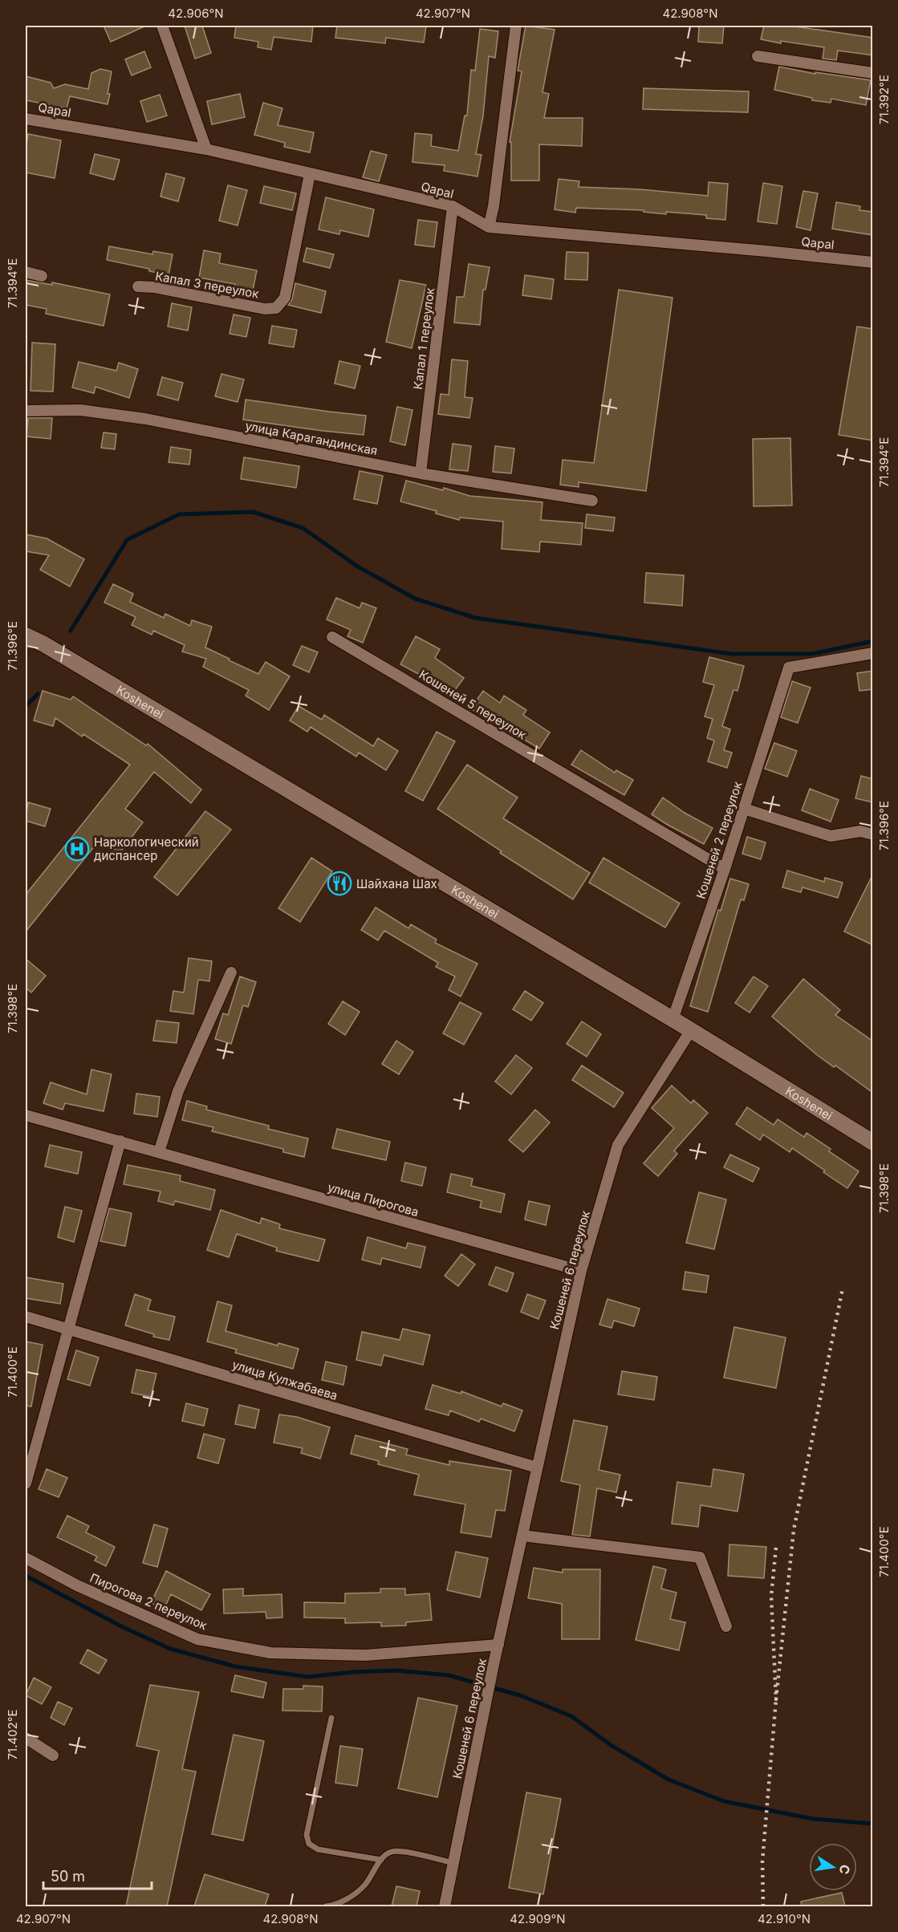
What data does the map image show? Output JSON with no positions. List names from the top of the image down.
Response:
{
  "streets": {
    "main road": ["Koshenei"],
    "street": [
      "Qapal",
      "Капал 3 переулок",
      "Капал 1 переулок",
      "улица Карагандинская",
      "Кошеней 5 переулок",
      "Кошеней 2 переулок",
      "улица Пирогова",
      "Кошеней 6 переулок",
      "улица Кулжабаева",
      "Пирогова 2 переулок"
    ]
  },
  "crossings": [
    ["Qapal", "Капал 3 переулок"],
    ["Qapal", "Капал 1 переулок"],
    ["Капал 1 переулок", "улица Карагандинская"],
    ["Koshenei", "Кошеней 2 переулок"],
    ["Koshenei", "Кошеней 6 переулок"],
    ["Кошеней 5 переулок", "Кошеней 2 переулок"],
    ["улица Пирогова", "Кошеней 6 переулок"],
    ["Кошеней 6 переулок", "улица Кулжабаева"],
    ["Кошеней 6 переулок", "Пирогова 2 переулок"]
  ],
  "places": {
    "hospital": ["Наркологический диспансер"],
    "restaurant": ["Шайхана Шах"]
  },
  "scale_bar": "50 m",
  "north": "right",
  "coordinates": [
    "42.906°N",
    "42.907°N",
    "42.908°N",
    "71.392°E",
    "71.394°E",
    "71.396°E",
    "71.398°E",
    "71.400°E",
    "71.402°E",
    "42.909°N",
    "42.910°N"
  ]
}
